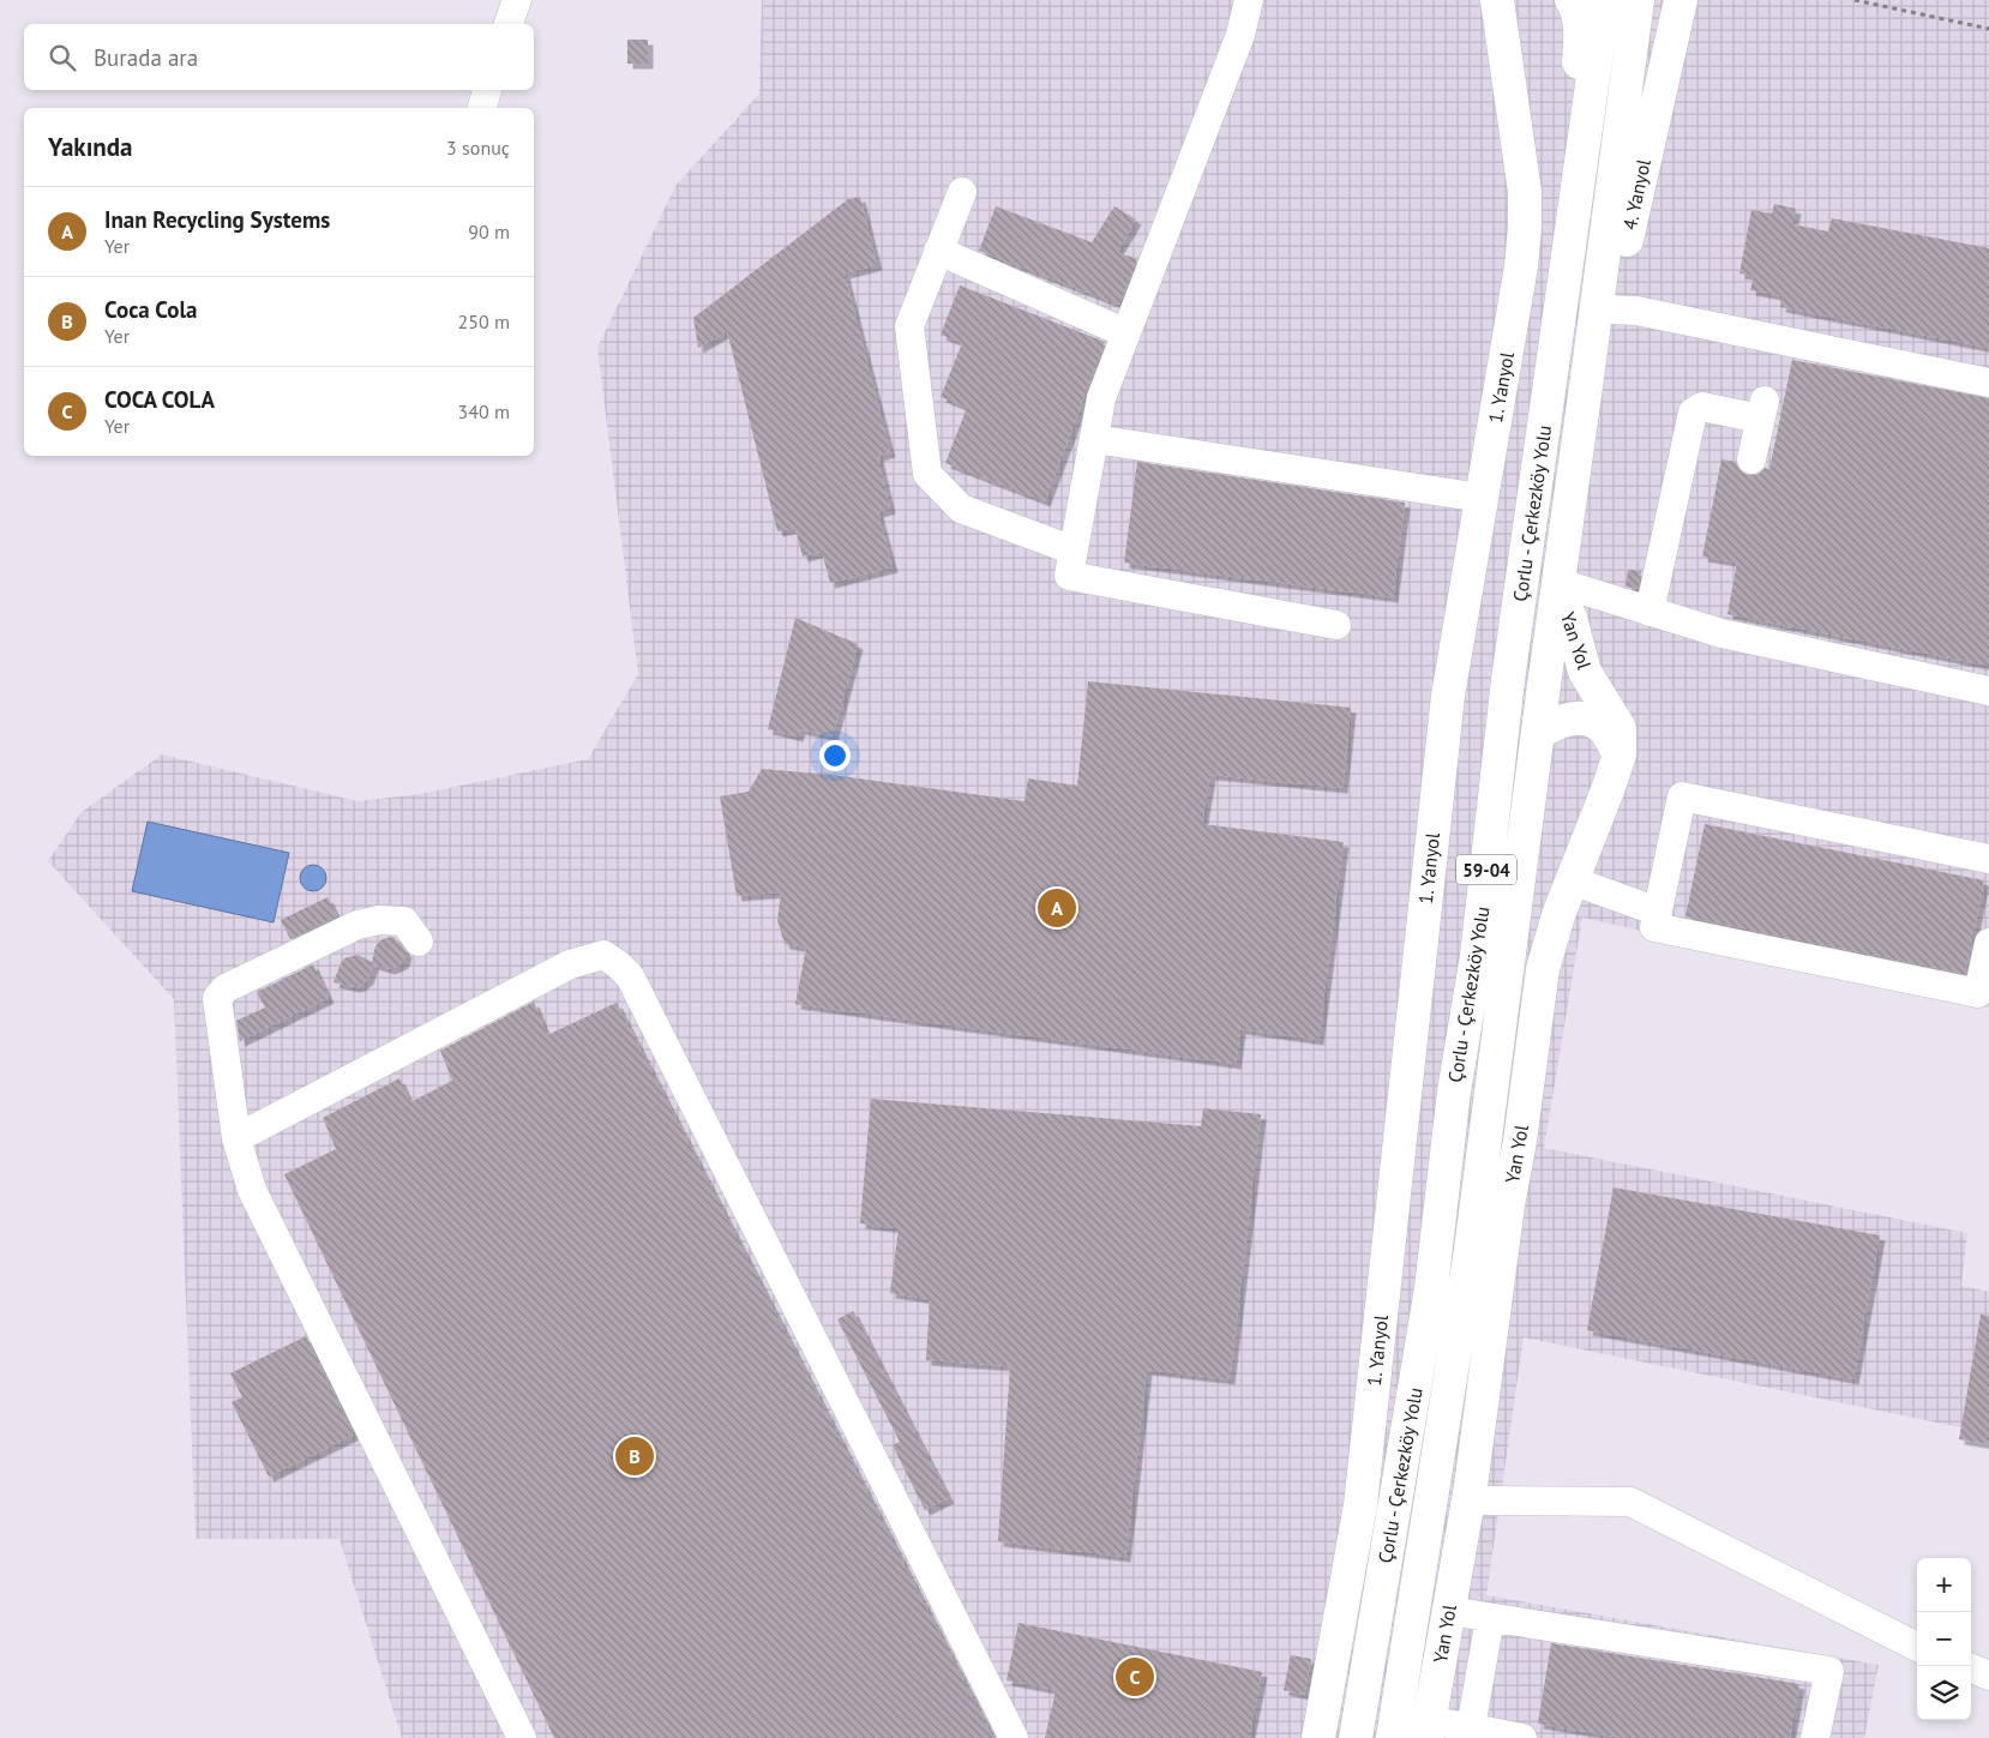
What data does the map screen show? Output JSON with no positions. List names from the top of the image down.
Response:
{
  "streets": {
    "main road": [
      "4. Yanyol",
      "1. Yanyol",
      "Çorlu - Çerkezköy Yolu",
      "Yan Yol",
      "59-04"
    ]
  },
  "crossings": [
    ["4. Yanyol", "Çorlu - Çerkezköy Yolu"],
    ["Çorlu - Çerkezköy Yolu", "Yan Yol"]
  ],
  "page": {
    "search": "Burada ara",
    "heading": ["Yakında", "3 sonuç"],
    "list": [
      {
        "mark": "A",
        "name": "Inan Recycling Systems",
        "note": "Yer",
        "value": "90 m"
      },
      {
        "mark": "B",
        "name": "Coca Cola",
        "note": "Yer",
        "value": "250 m"
      },
      {
        "mark": "C",
        "name": "COCA COLA",
        "note": "Yer",
        "value": "340 m"
      }
    ],
    "pins": ["A", "B", "C"],
    "map_buttons": ["+", "−"]
  }
}
